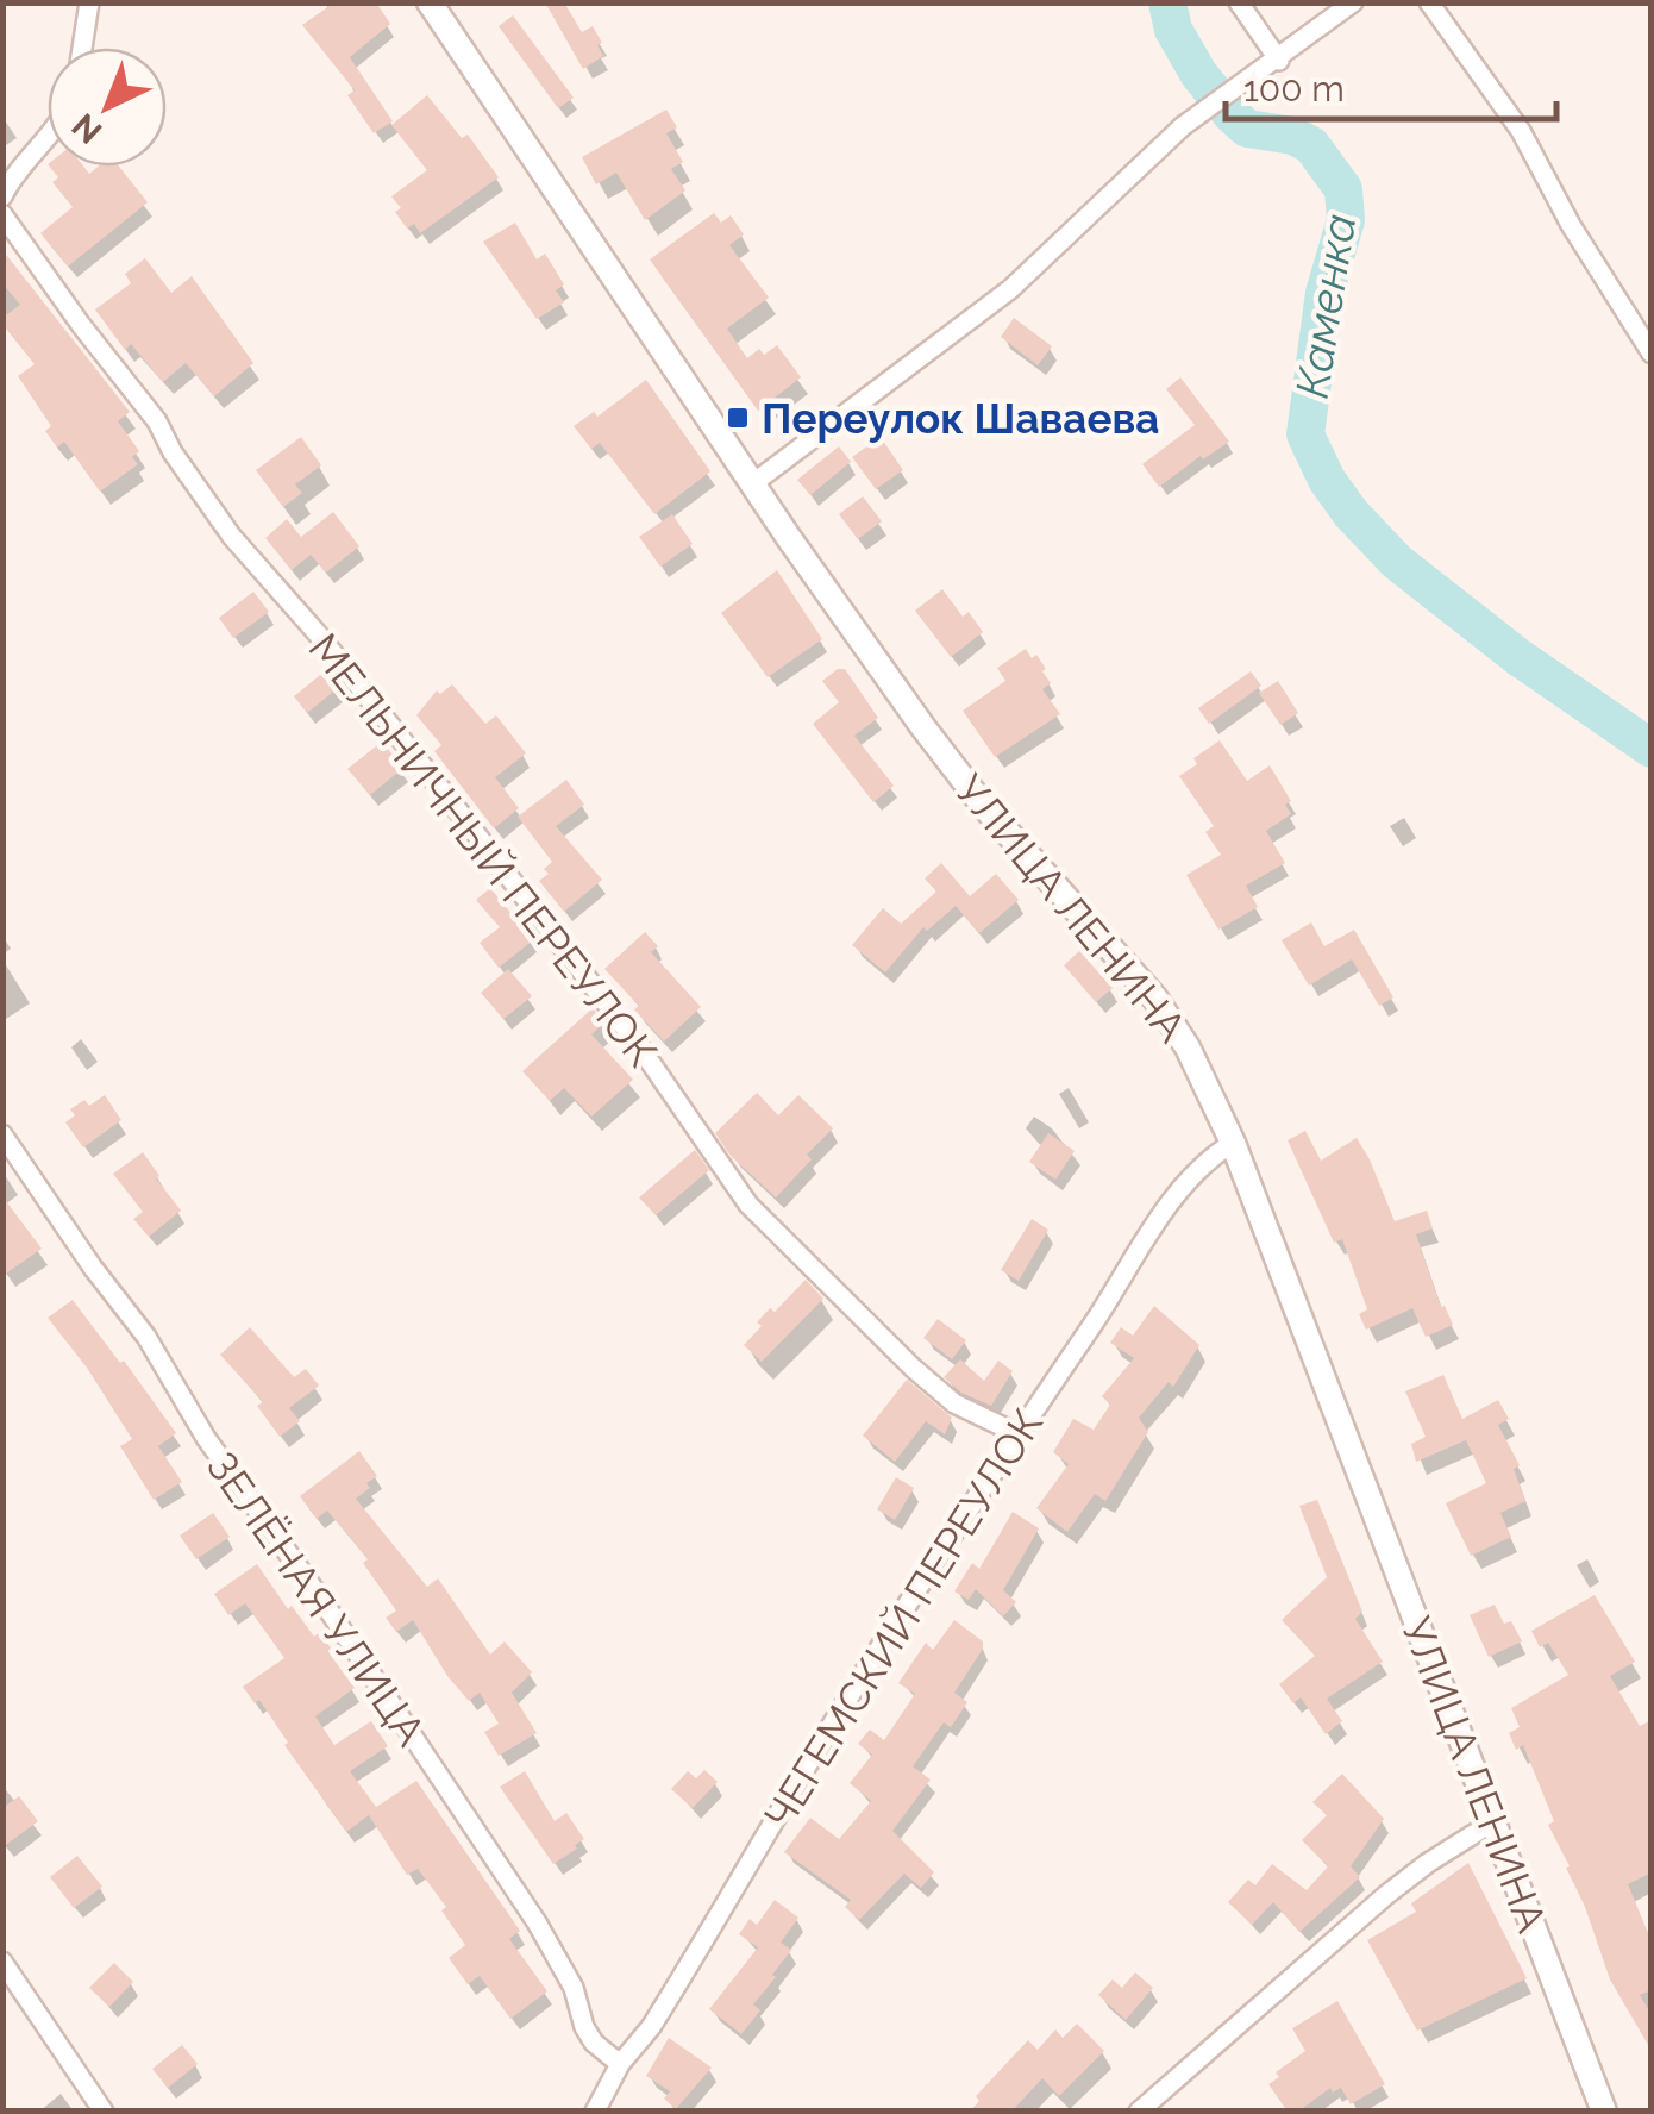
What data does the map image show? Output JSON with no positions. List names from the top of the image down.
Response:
{
  "streets": {
    "street": [
      "МЕЛЬНИЧНЫЙ ПЕРЕУЛОК",
      "УЛИЦА ЛЕНИНА",
      "ЗЕЛЁНАЯ УЛИЦА",
      "ЧЕГЕМСКИЙ ПЕРЕУЛОК"
    ]
  },
  "crossings": [
    ["МЕЛЬНИЧНЫЙ ПЕРЕУЛОК", "ЧЕГЕМСКИЙ ПЕРЕУЛОК"],
    ["УЛИЦА ЛЕНИНА", "ЧЕГЕМСКИЙ ПЕРЕУЛОК"],
    ["ЗЕЛЁНАЯ УЛИЦА", "ЧЕГЕМСКИЙ ПЕРЕУЛОК"]
  ],
  "water": ["Каменка"],
  "places": {
    "transit": ["Переулок Шаваева"]
  },
  "scale_bar": "100 m",
  "north": "bottom left"
}
